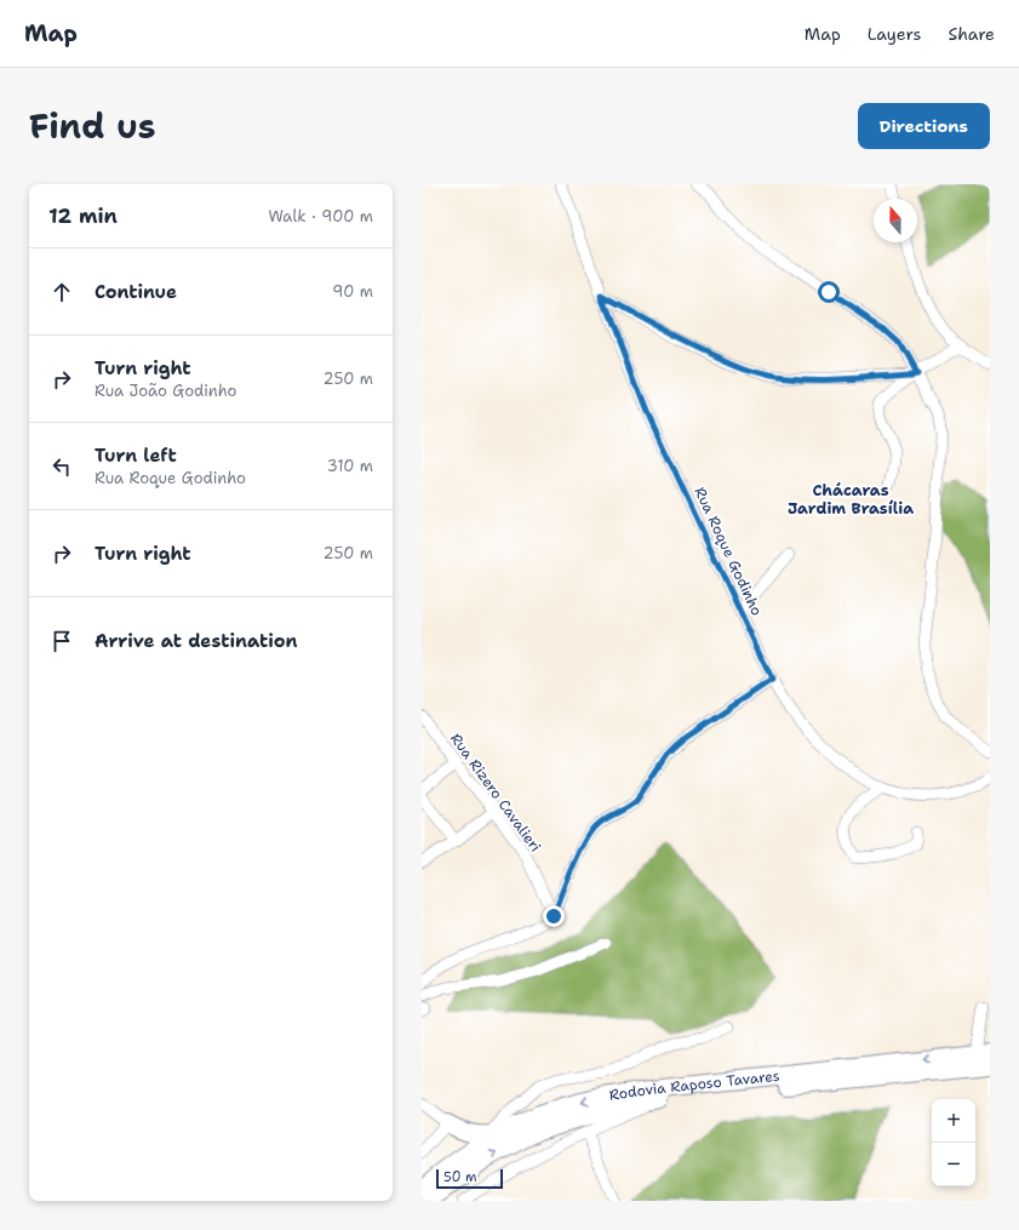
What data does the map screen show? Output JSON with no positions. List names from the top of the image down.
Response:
{
  "streets": {
    "highway": ["Rodovia Raposo Tavares"],
    "street": ["Rua Roque Godinho", "Rua Rizero Cavalieri"]
  },
  "districts": ["Chácaras Jardim Brasília"],
  "scale_bar": "50 m",
  "north": "top",
  "page": {
    "header": "Map",
    "nav": ["Map", "Layers", "Share"],
    "title": "Find us",
    "buttons": "Directions",
    "heading": ["12 min", "Walk · 900 m"],
    "list": [
      ["Continue", "90 m"],
      ["Turn right", "Rua João Godinho", "250 m"],
      ["Turn left", "Rua Roque Godinho", "310 m"],
      ["Turn right", "250 m"],
      "Arrive at destination"
    ],
    "map_buttons": ["+", "−"],
    "scale": "50 m"
  }
}
